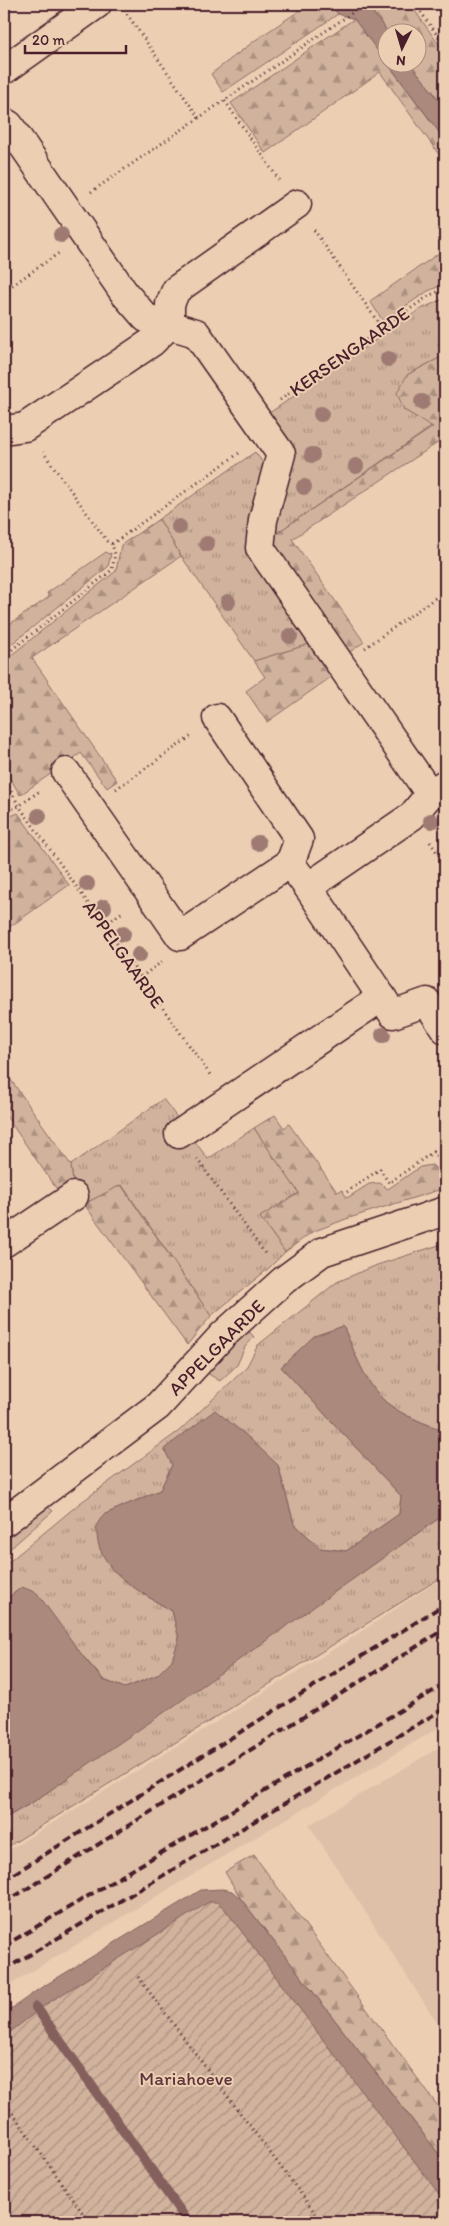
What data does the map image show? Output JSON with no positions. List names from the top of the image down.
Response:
{
  "streets": {
    "street": ["APPELGAARDE"],
    "path": ["KERSENGAARDE"]
  },
  "parks": ["Mariahoeve"],
  "scale_bar": "20 m",
  "north": "bottom"
}
